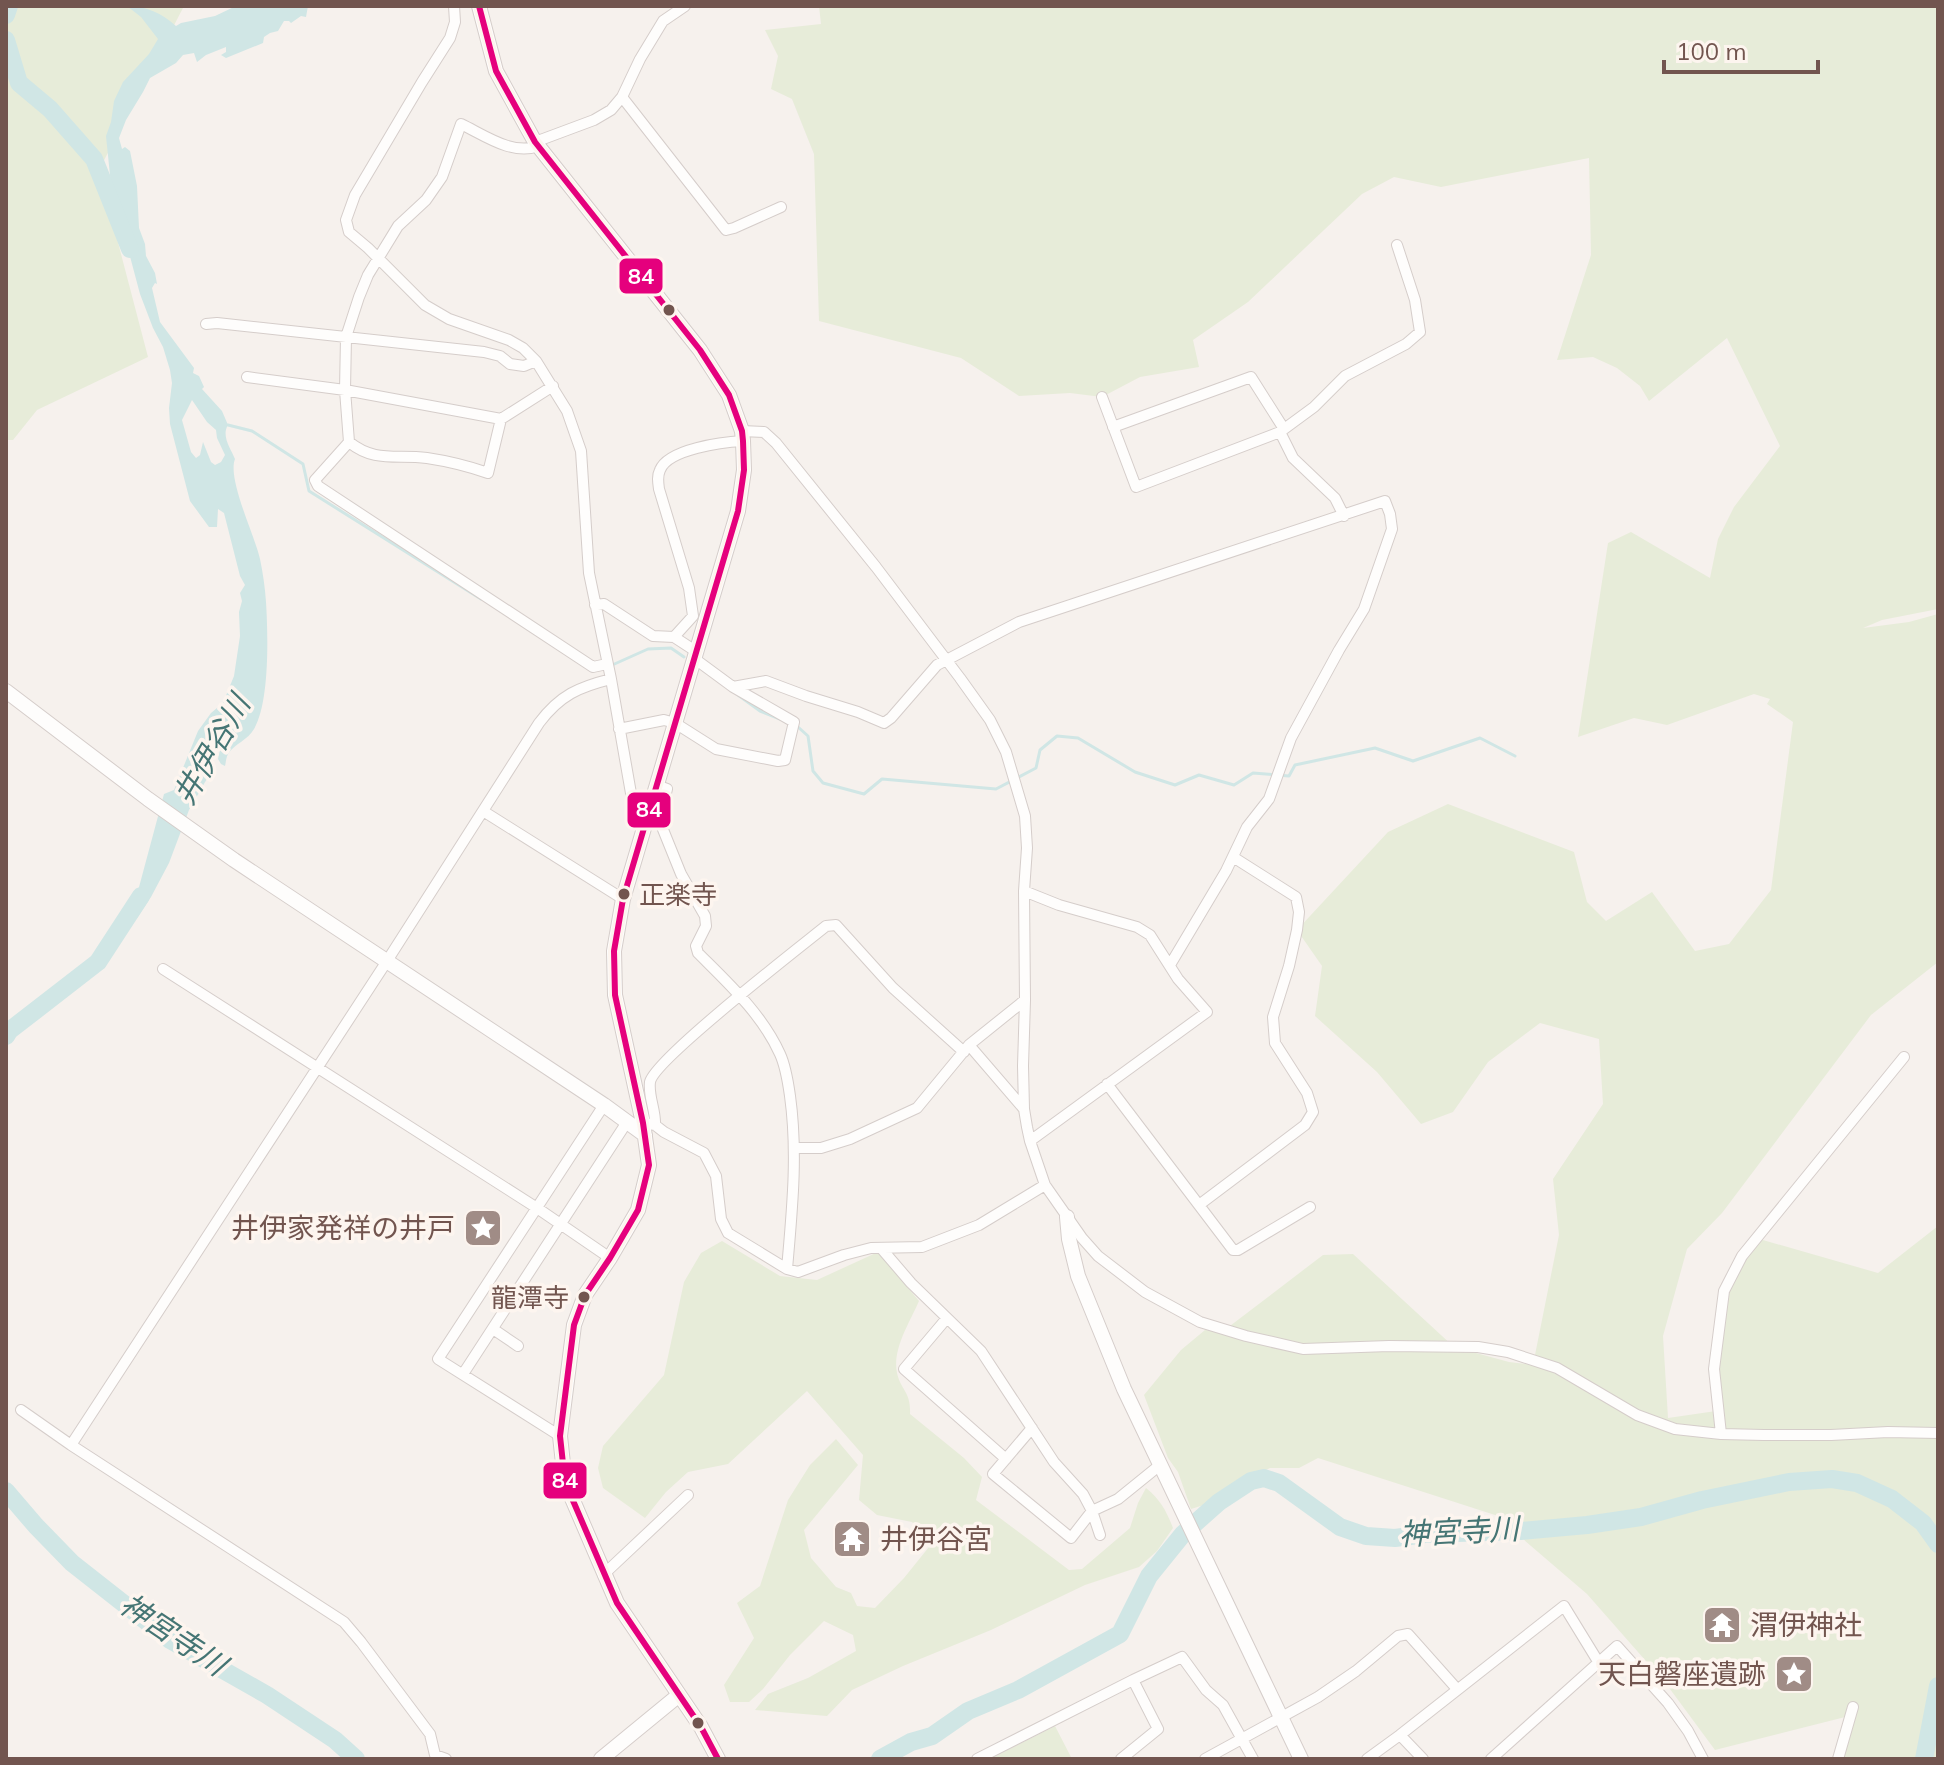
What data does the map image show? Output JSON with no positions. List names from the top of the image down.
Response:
{
  "water": ["井伊谷川", "神宮寺川"],
  "places": {
    "other": ["正楽寺", "龍潭寺"],
    "place": ["井伊家発祥の井戸", "天白磐座遺跡"],
    "temple": ["井伊谷宮", "渭伊神社"]
  },
  "lines": ["transit line 84"],
  "scale_bar": "100 m"
}
